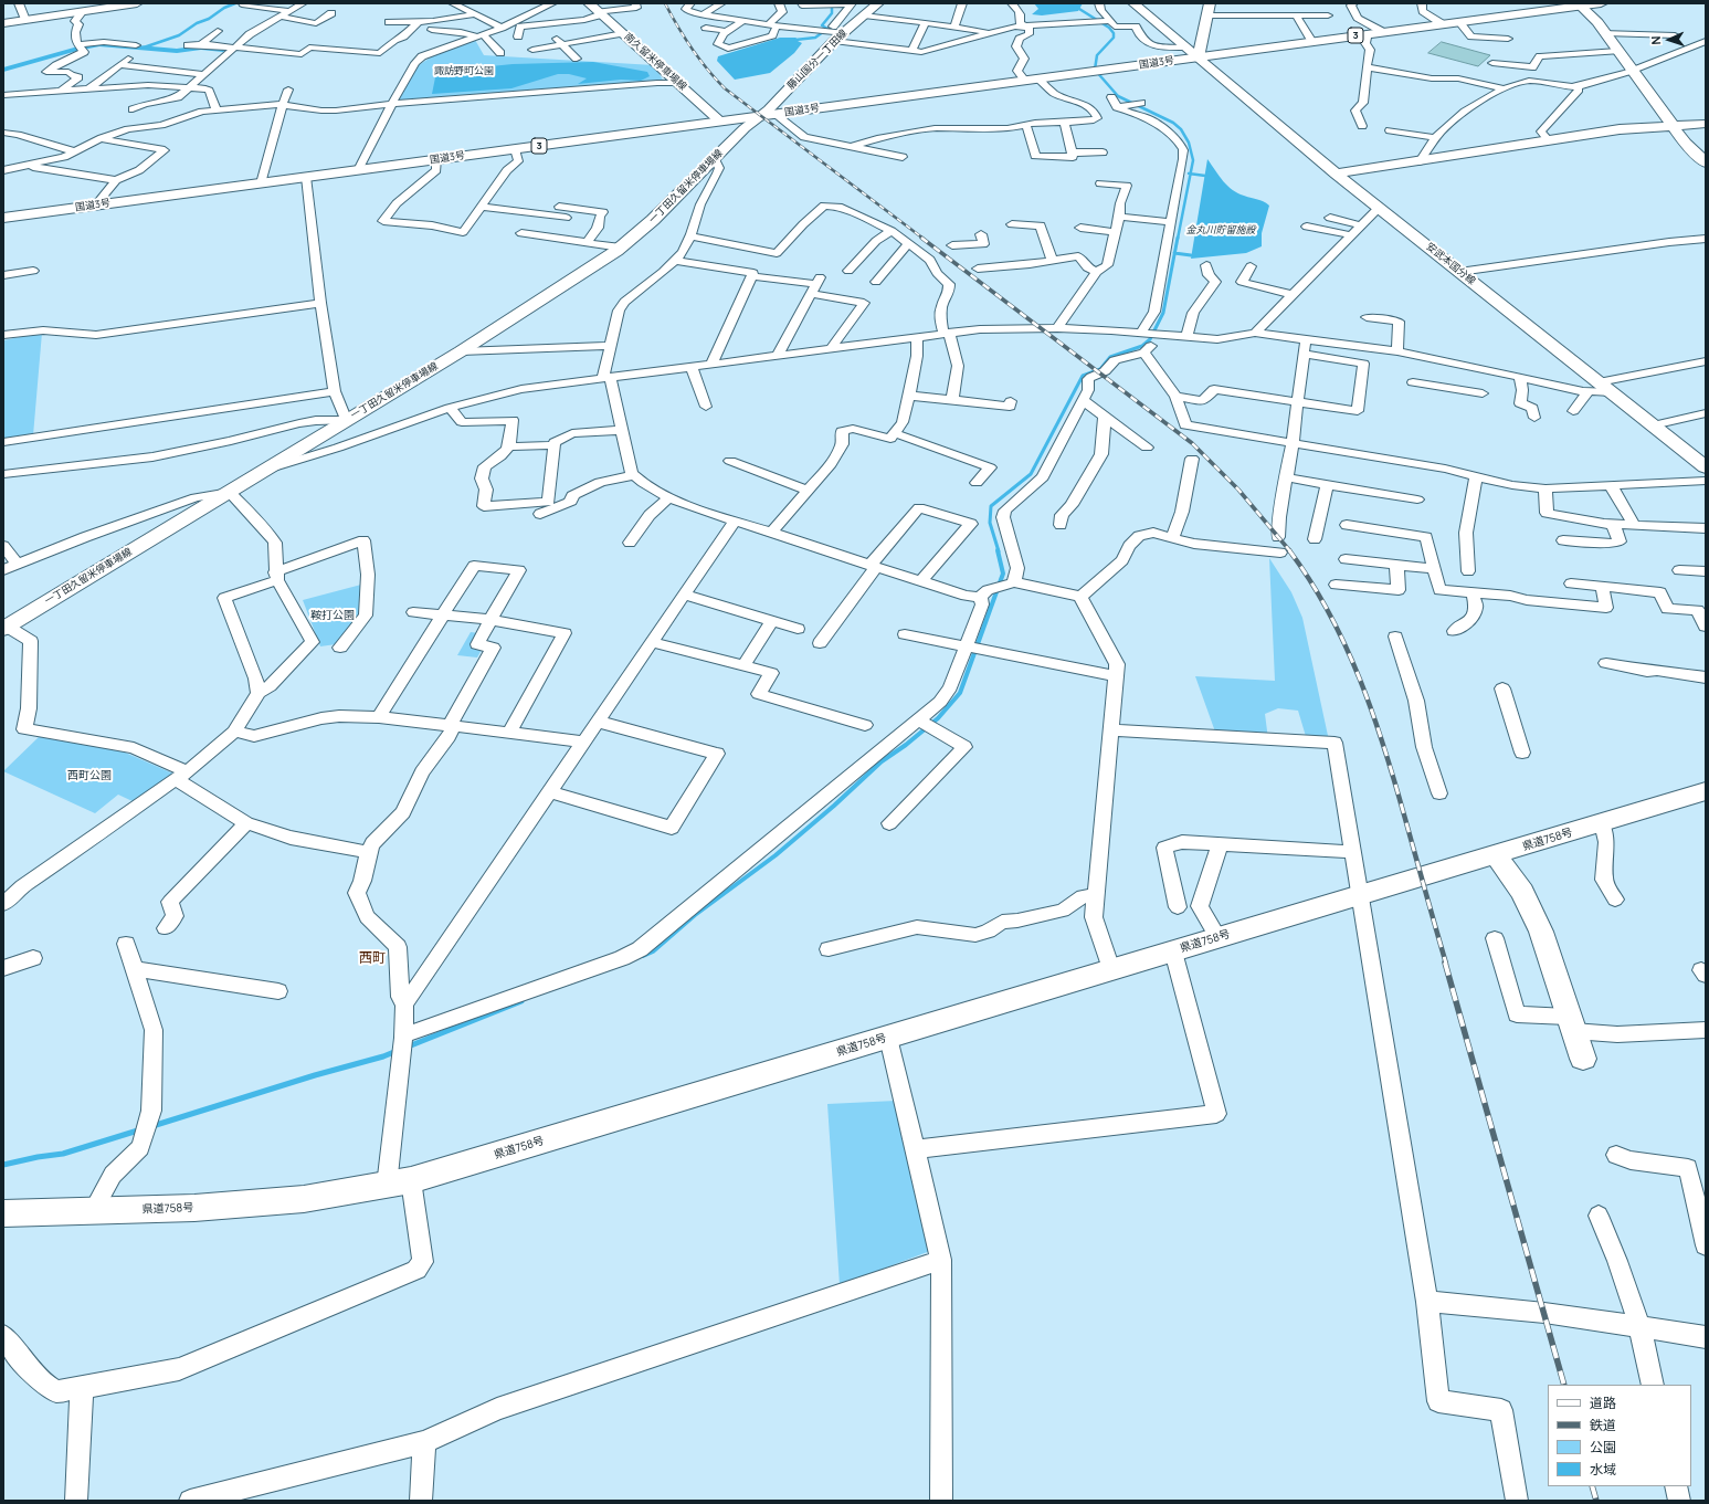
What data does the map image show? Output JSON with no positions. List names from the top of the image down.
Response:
{
  "streets": {
    "highway": ["3", "国道3号"],
    "main road": [
      "藤山国分一丁田線",
      "南久留米停車場線",
      "一丁田久留米停車場線",
      "安武本国分線",
      "県道758号"
    ]
  },
  "crossings": [
    ["藤山国分一丁田線", "国道3号"],
    ["藤山国分一丁田線", "一丁田久留米停車場線"],
    ["南久留米停車場線", "国道3号"],
    ["国道3号", "一丁田久留米停車場線"],
    ["国道3号", "安武本国分線"]
  ],
  "districts": ["西町"],
  "water": ["金丸川貯留施設"],
  "parks": ["諏訪野町公園", "鞍打公園", "西町公園"],
  "legend": [
    "道路",
    "鉄道",
    "公園",
    "水域"
  ],
  "north": "left"
}
